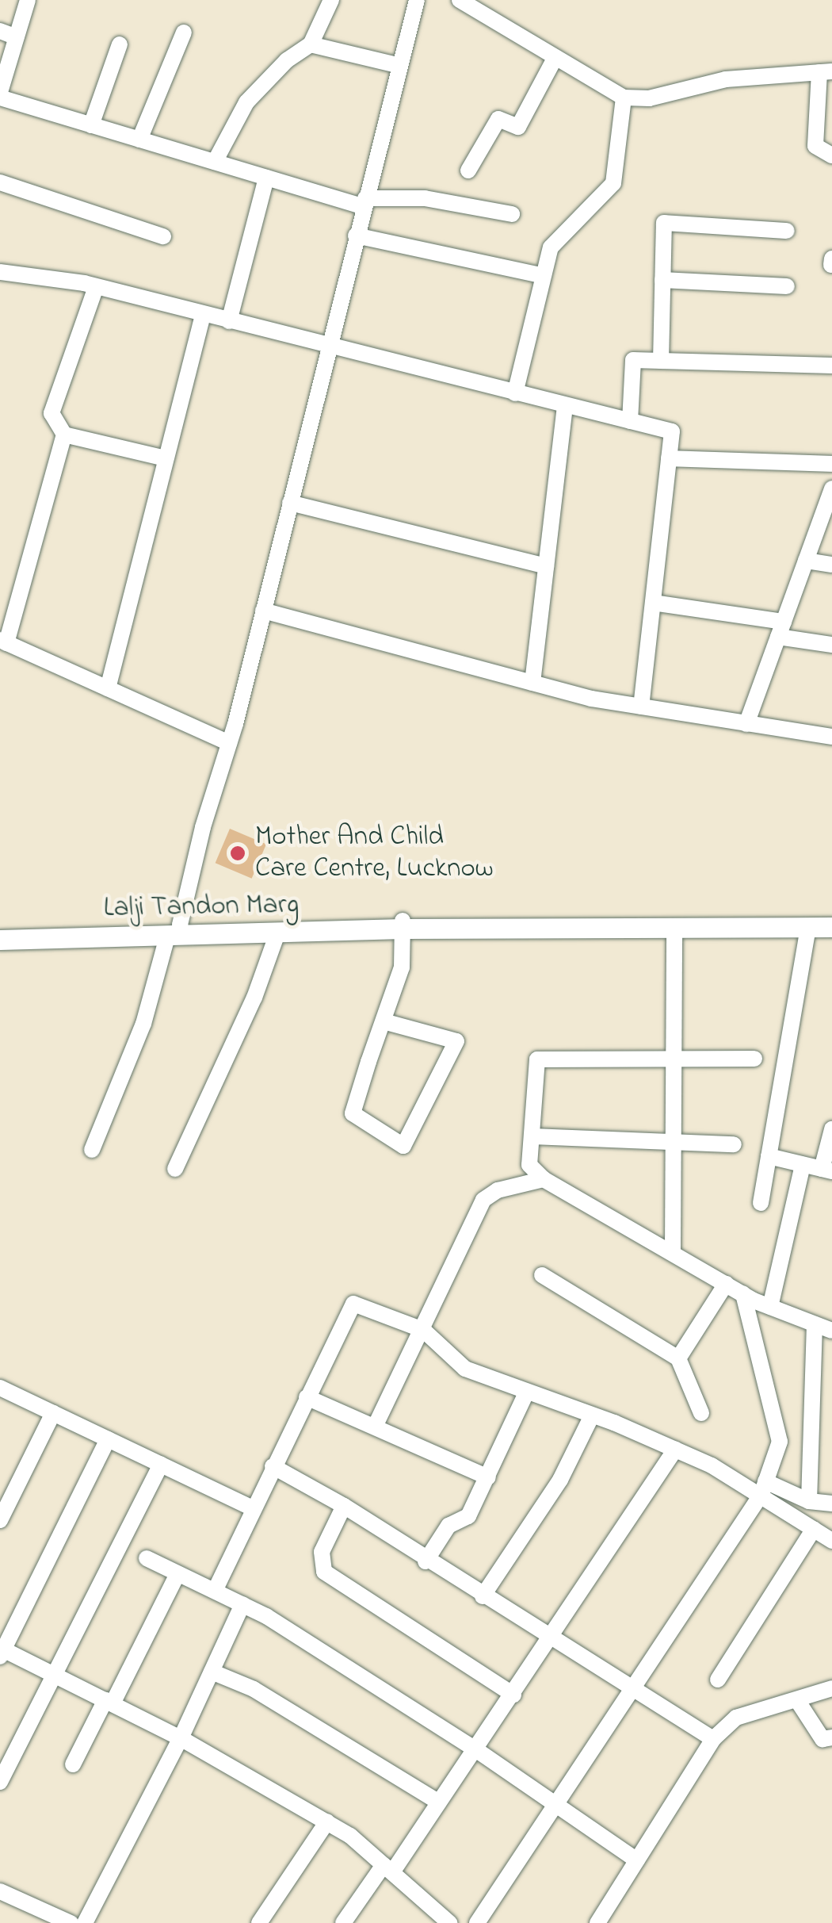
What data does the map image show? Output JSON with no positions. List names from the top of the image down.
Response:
{
  "streets": {
    "main road": ["Lalji Tandon Marg"]
  },
  "places": ["Mother And Child Care Centre, Lucknow"]
}
